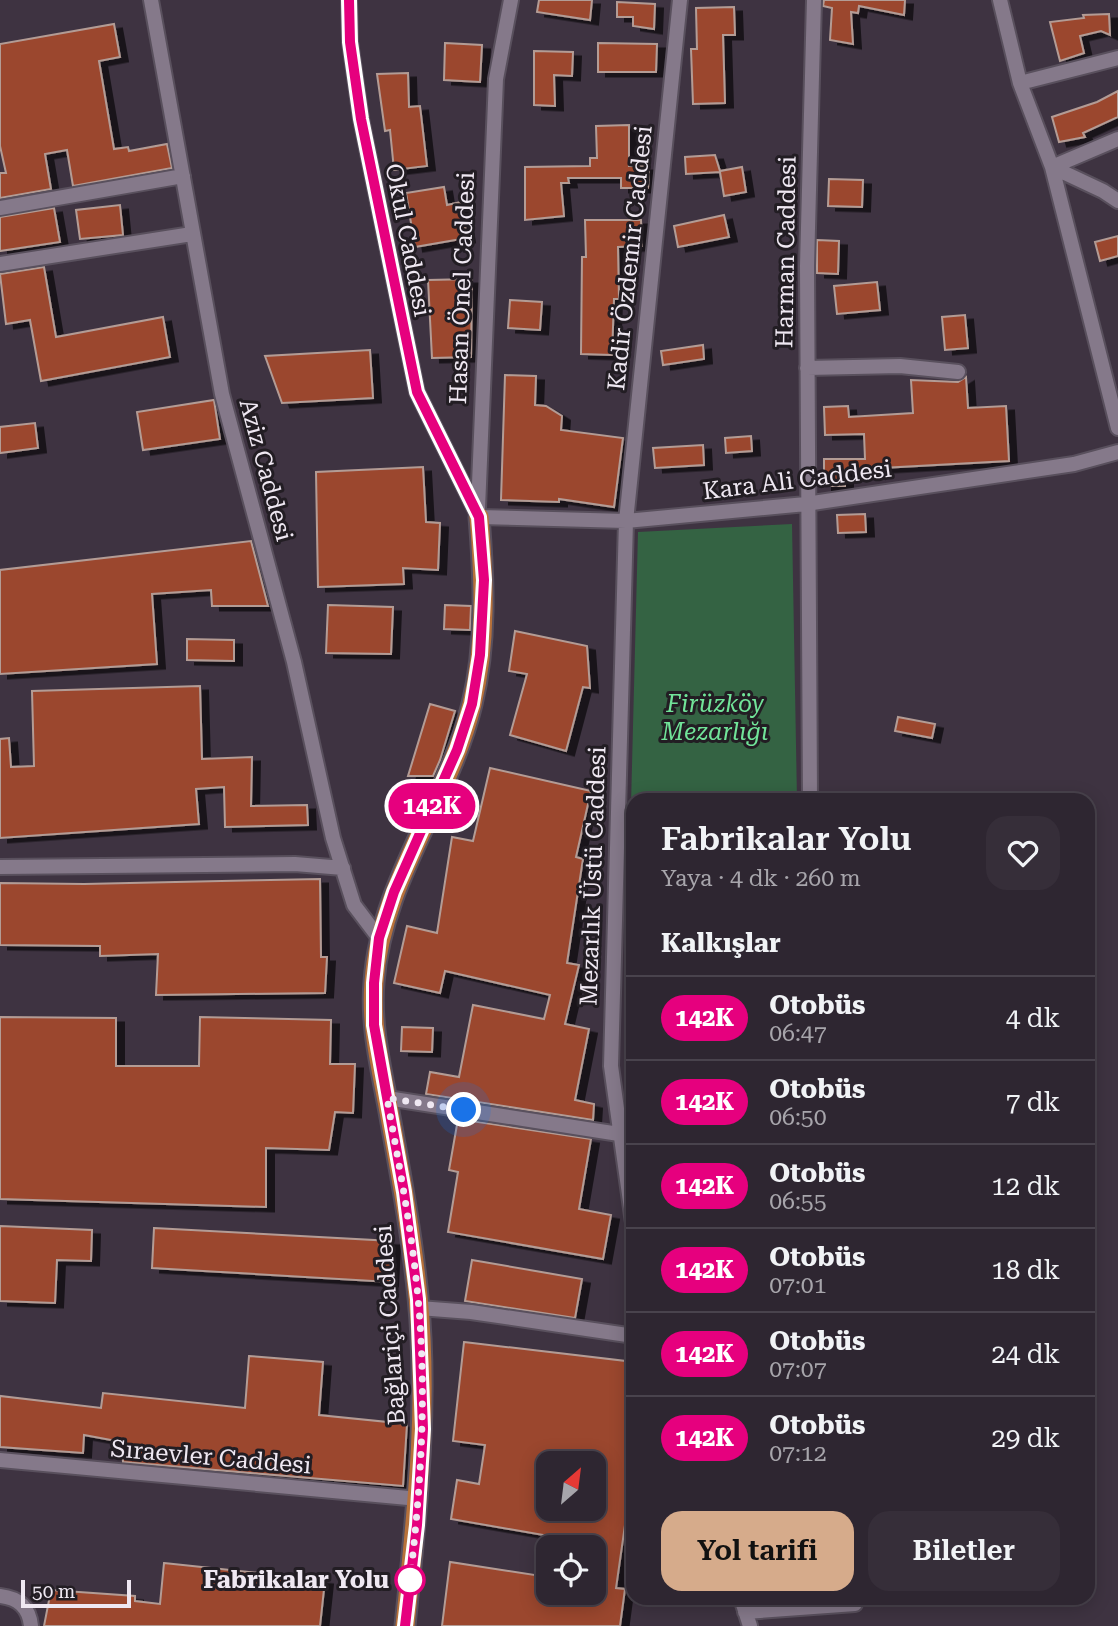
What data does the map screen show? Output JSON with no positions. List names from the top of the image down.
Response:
{
  "streets": {
    "main road": ["Hasan Önel Caddesi", "Bağlariçi Caddesi"],
    "street": [
      "Okul Caddesi",
      "Harman Caddesi",
      "Kadir Özdemir Caddesi",
      "Aziz Caddesi",
      "Kara Ali Caddesi",
      "Mezarlık Üstü Caddesi",
      "Sıraevler Caddesi"
    ]
  },
  "crossings": [
    ["Okul Caddesi", "Hasan Önel Caddesi"],
    ["Okul Caddesi", "Kara Ali Caddesi"],
    ["Harman Caddesi", "Kara Ali Caddesi"],
    ["Kadir Özdemir Caddesi", "Kara Ali Caddesi"],
    ["Kadir Özdemir Caddesi", "Mezarlık Üstü Caddesi"],
    ["Hasan Önel Caddesi", "Aziz Caddesi"],
    ["Hasan Önel Caddesi", "Kara Ali Caddesi"],
    ["Hasan Önel Caddesi", "Bağlariçi Caddesi"],
    ["Aziz Caddesi", "Bağlariçi Caddesi"],
    ["Kara Ali Caddesi", "Mezarlık Üstü Caddesi"],
    ["Bağlariçi Caddesi", "Sıraevler Caddesi"]
  ],
  "parks": ["Firüzköy Mezarlığı"],
  "places": ["Fabrikalar Yolu"],
  "lines": ["bus line 142K"],
  "scale_bar": "50 m",
  "north": "top right",
  "page": {
    "on_map": "142K",
    "heading": [
      ["Fabrikalar Yolu", "Yaya · 4 dk · 260 m"],
      "Kalkışlar"
    ],
    "list": [
      {
        "mark": "142K",
        "name": "Otobüs",
        "note": "06:47",
        "value": "4 dk"
      },
      {
        "mark": "142K",
        "name": "Otobüs",
        "note": "06:50",
        "value": "7 dk"
      },
      {
        "mark": "142K",
        "name": "Otobüs",
        "note": "06:55",
        "value": "12 dk"
      },
      {
        "mark": "142K",
        "name": "Otobüs",
        "note": "07:01",
        "value": "18 dk"
      },
      {
        "mark": "142K",
        "name": "Otobüs",
        "note": "07:07",
        "value": "24 dk"
      },
      {
        "mark": "142K",
        "name": "Otobüs",
        "note": "07:12",
        "value": "29 dk"
      }
    ],
    "buttons": ["Yol tarifi", "Biletler"],
    "scale": "50 m"
  }
}
